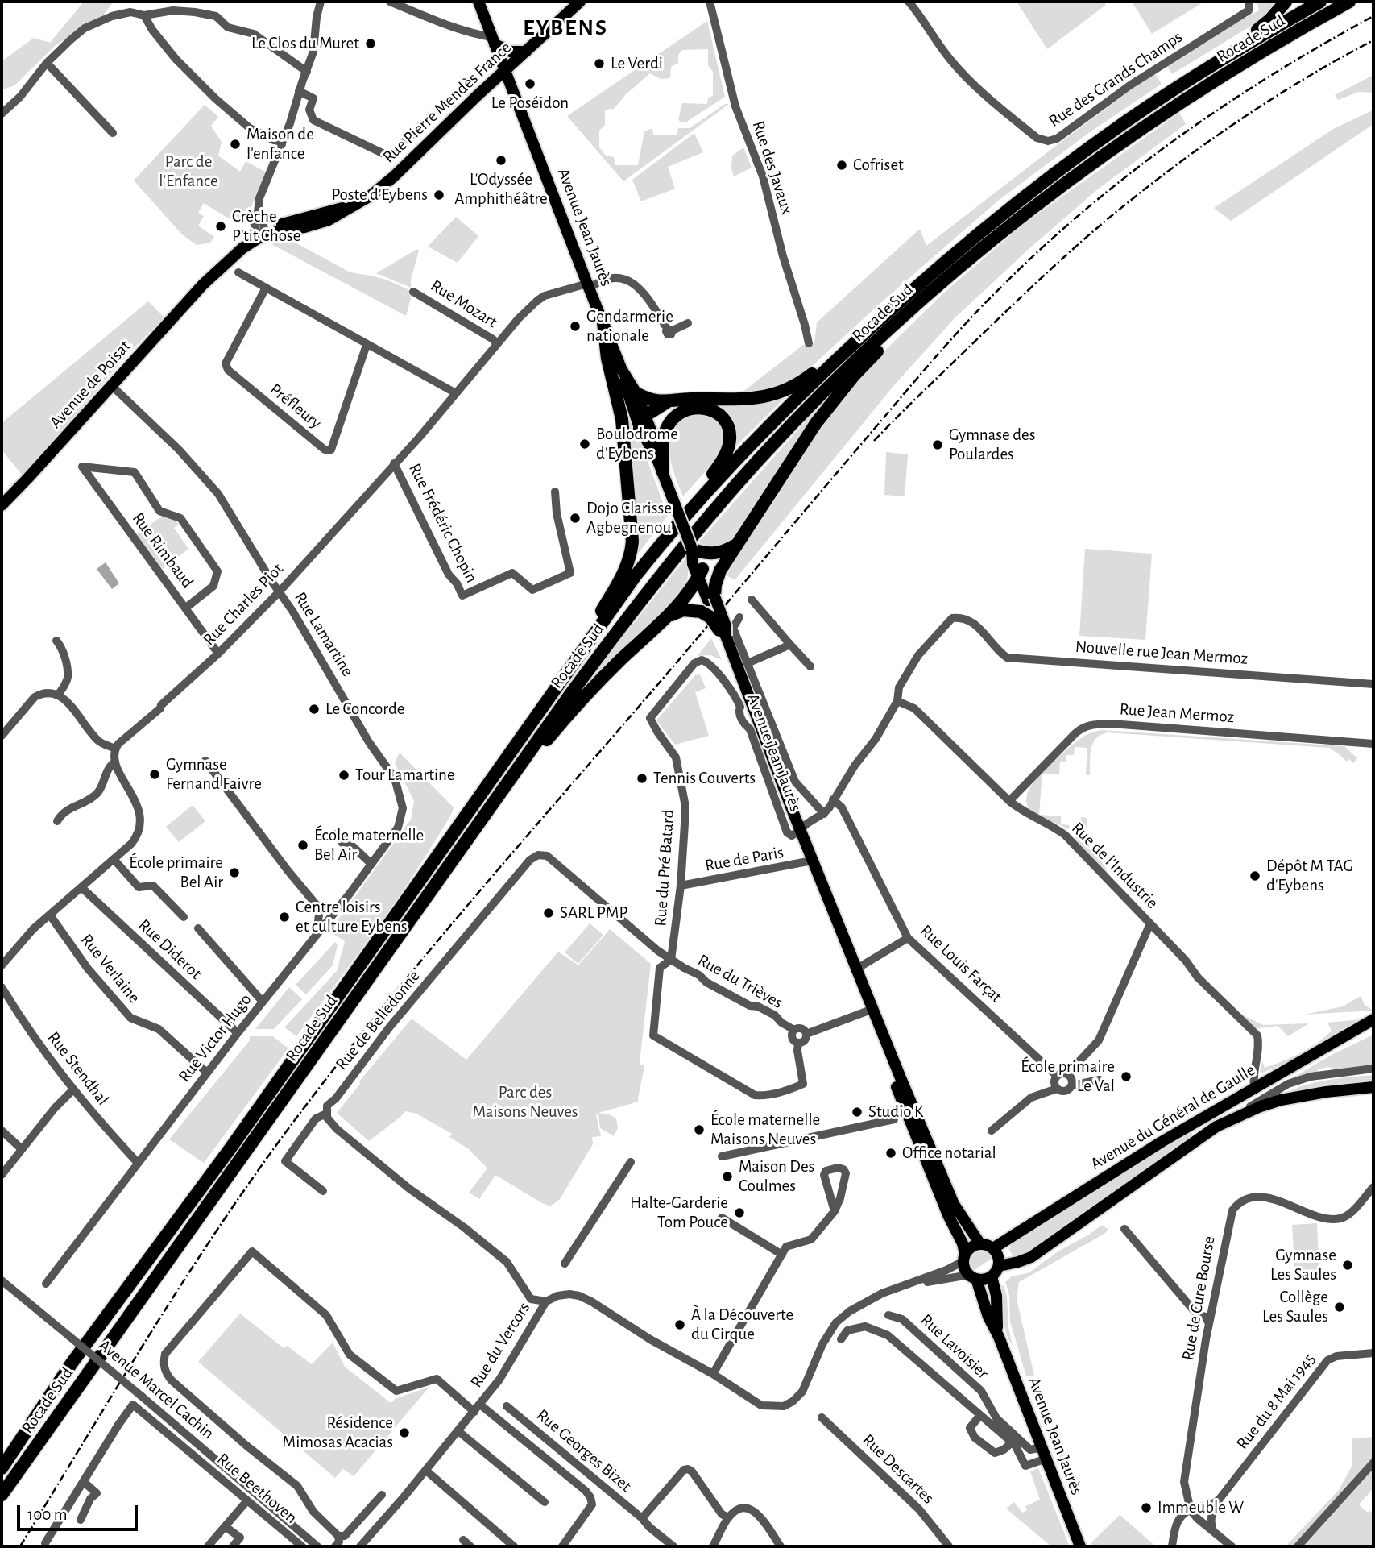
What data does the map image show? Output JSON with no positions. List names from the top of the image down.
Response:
{
  "streets": {
    "highway": ["Rocade Sud"],
    "main road": [
      "Rue Pierre Mendès France",
      "Avenue Jean Jaurès",
      "Avenue de Poisat",
      "Avenue du Général de Gaulle"
    ],
    "street": [
      "Rue des Grands Champs",
      "Rue des Javaux",
      "Rue Mozart",
      "Préfleury",
      "Rue Frédéric Chopin",
      "Rue Rimbaud",
      "Rue Charles Piot",
      "Rue Lamartine",
      "Nouvelle rue Jean Mermoz",
      "Rue Jean Mermoz",
      "Rue de Paris",
      "Rue de l'Industrie",
      "Rue du Pré Batard",
      "Rue Diderot",
      "Rue Louis Farçat",
      "Rue Verlaine",
      "Rue du Trièves",
      "Rue de Belledonne",
      "Rue Victor Hugo",
      "Rue Stendhal",
      "Rue de Cure Bourse",
      "Rue du Vercors",
      "Rue Lavoisier",
      "Avenue Marcel Cachin",
      "Rue du 8 Mai 1945",
      "Rue Georges Bizet",
      "Rue Descartes",
      "Rue Beethoven"
    ]
  },
  "crossings": [
    ["Rue Pierre Mendès France", "Avenue Jean Jaurès"],
    ["Rue Pierre Mendès France", "Avenue de Poisat"],
    ["Avenue Jean Jaurès", "Rue Charles Piot"],
    ["Avenue Jean Jaurès", "Rue de Paris"],
    ["Avenue Jean Jaurès", "Rue du Pré Batard"],
    ["Avenue Jean Jaurès", "Avenue du Général de Gaulle"],
    ["Avenue Jean Jaurès", "Rue du Vercors"],
    ["Avenue Jean Jaurès", "Rue Lavoisier"],
    ["Rue Mozart", "Rue Charles Piot"],
    ["Avenue de Poisat", "Rue Lamartine"],
    ["Rue Frédéric Chopin", "Rue Charles Piot"],
    ["Rue Rimbaud", "Rue Charles Piot"],
    ["Rue Charles Piot", "Rue Lamartine"],
    ["Rue Lamartine", "Rue Victor Hugo"],
    ["Nouvelle rue Jean Mermoz", "Rue de l'Industrie"],
    ["Rue Jean Mermoz", "Rue de l'Industrie"],
    ["Rue de Paris", "Rue du Pré Batard"],
    ["Rue de l'Industrie", "Avenue du Général de Gaulle"],
    ["Rue du Pré Batard", "Rue du Trièves"],
    ["Rue du Pré Batard", "Rue de Belledonne"],
    ["Rue Diderot", "Rue Victor Hugo"],
    ["Rue Verlaine", "Rue Victor Hugo"],
    ["Rue du Trièves", "Rue de Belledonne"],
    ["Rue Victor Hugo", "Rue Stendhal"],
    ["Avenue du Général de Gaulle", "Rue du Vercors"],
    ["Rue de Cure Bourse", "Rue du 8 Mai 1945"],
    ["Rue du Vercors", "Avenue Marcel Cachin"]
  ],
  "districts": ["EYBENS"],
  "parks": ["Parc de l'Enfance", "Parc des Maisons Neuves"],
  "places": [
    "Le Clos du Muret",
    "Le Verdi",
    "Le Poséidon",
    "Maison de l'enfance",
    "L'Odyssée Amphithéâtre",
    "Cofriset",
    "Poste d'Eybens",
    "Crèche P'tit Chose",
    "Gendarmerie nationale",
    "Boulodrome d'Eybens",
    "Gymnase des Poulardes",
    "Dojo Clarisse Agbegnenou",
    "Le Concorde",
    "Gymnase Fernand Faivre",
    "Tour Lamartine",
    "Tennis Couverts",
    "École maternelle Bel Air",
    "École primaire Bel Air",
    "Dépôt M TAG d'Eybens",
    "SARL PMP",
    "Centre loisirs et culture Eybens",
    "École primaire Le Val",
    "Studio K",
    "École maternelle Maisons Neuves",
    "Office notarial",
    "Maison Des Coulmes",
    "Halte-Garderie Tom Pouce",
    "Gymnase Les Saules",
    "Collège Les Saules",
    "À la Découverte du Cirque",
    "Résidence Mimosas Acacias",
    "Immeuble W"
  ],
  "scale_bar": "100 m"
}
